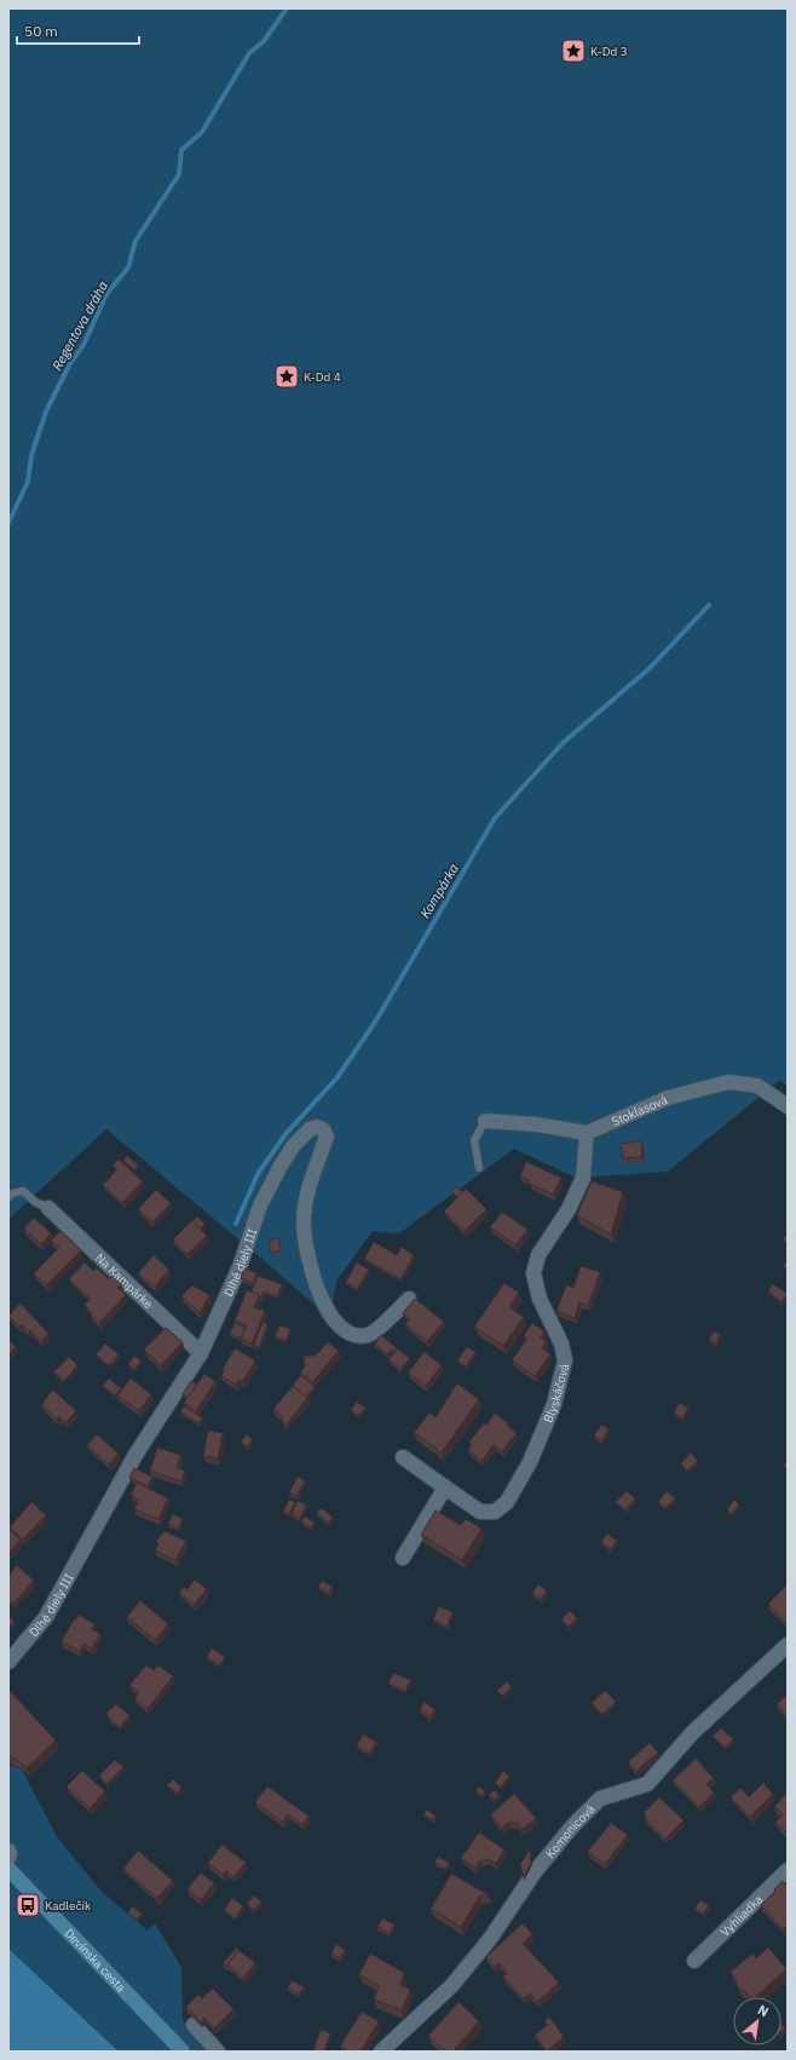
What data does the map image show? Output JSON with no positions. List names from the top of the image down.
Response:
{
  "streets": {
    "street": [
      "Stoklasová",
      "Dlhé diely III",
      "Na Kampárke",
      "Blyskáčová",
      "Komonicová",
      "Vyhliadka",
      "Devínska cesta"
    ]
  },
  "crossings": [
    ["Stoklasová", "Blyskáčová"],
    ["Dlhé diely III", "Na Kampárke"]
  ],
  "water": ["Regentova dráha", "Kompárka"],
  "places": {
    "place": ["K-Dd 3", "K-Dd 4"],
    "bus stop": ["Kadlečík"]
  },
  "scale_bar": "50 m",
  "north": "top right"
}
